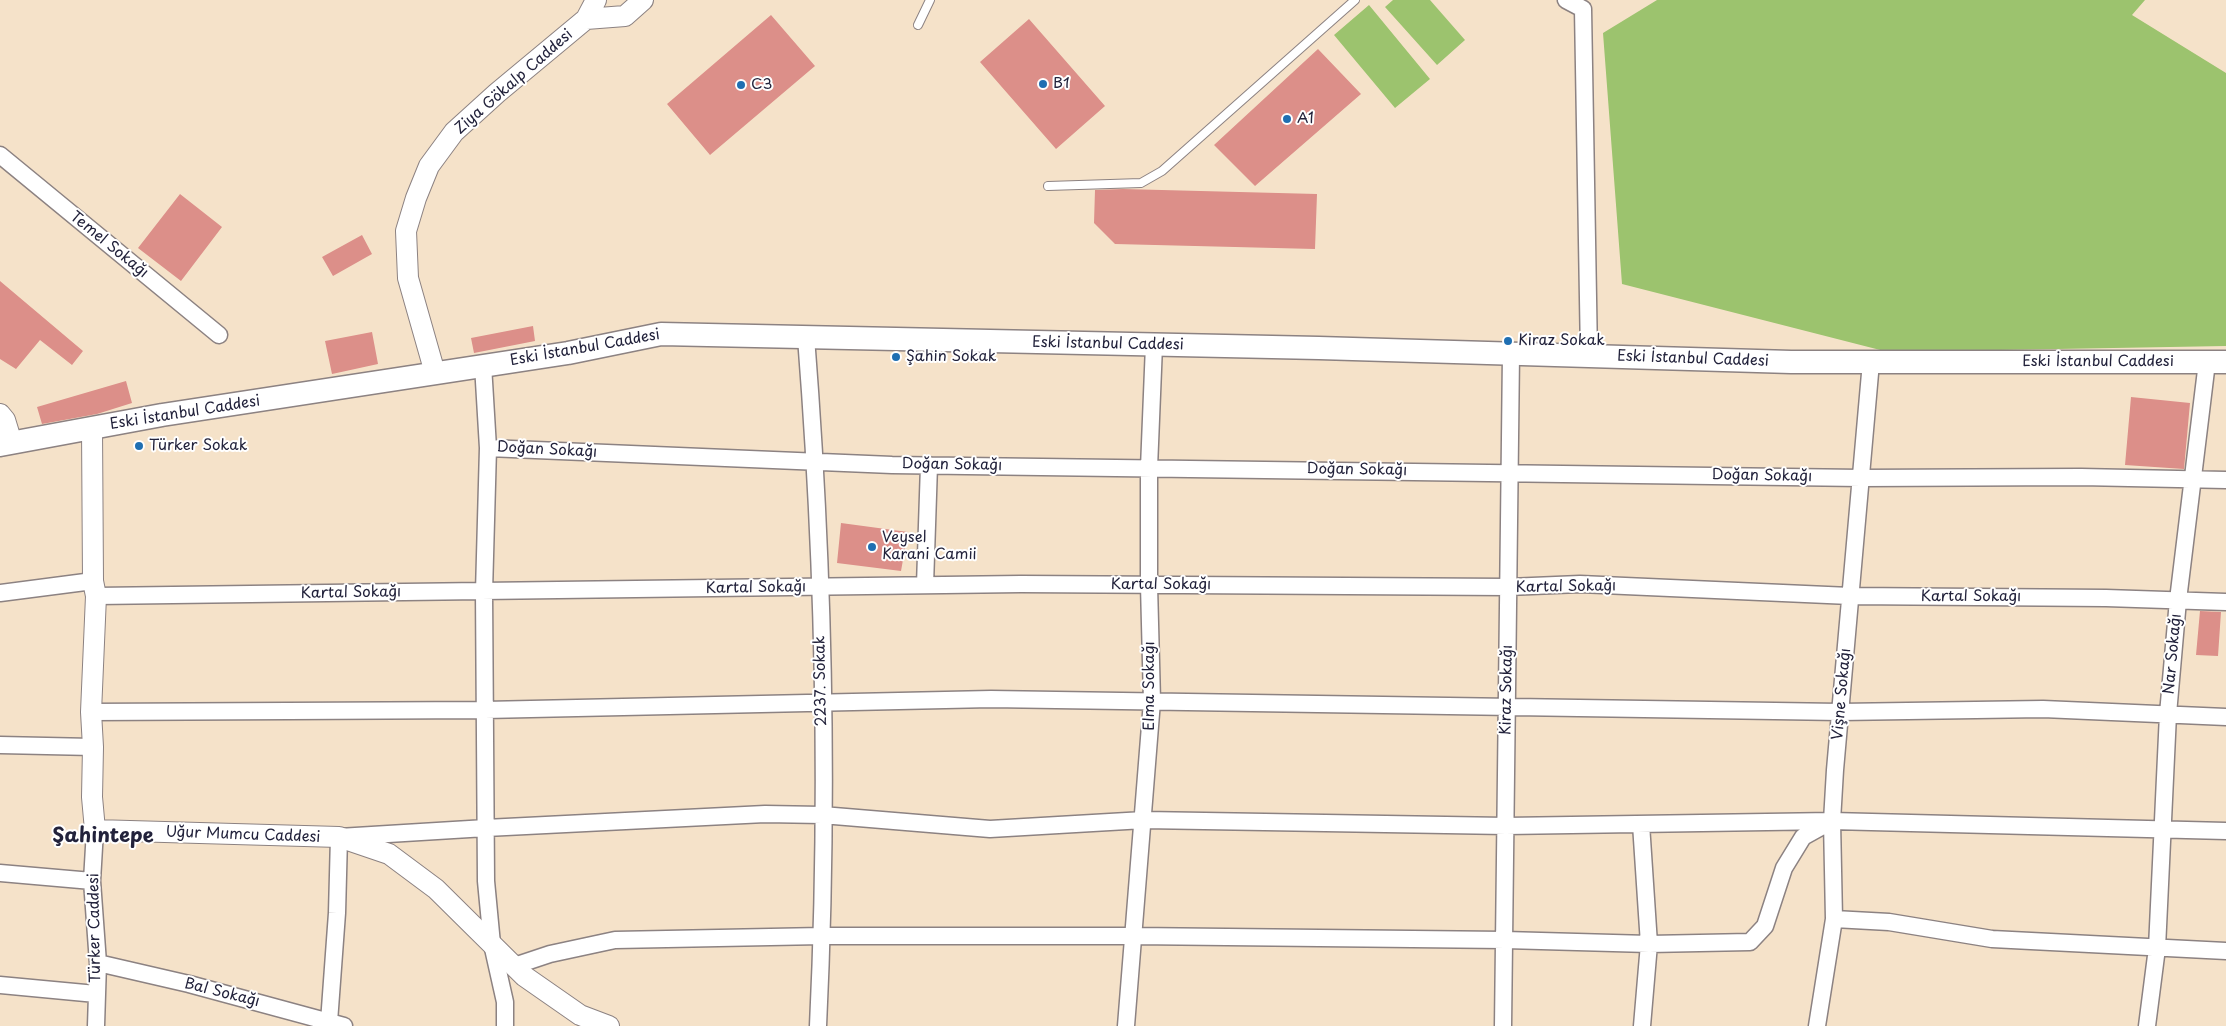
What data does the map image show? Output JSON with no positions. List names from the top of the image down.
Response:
{
  "streets": {
    "main road": ["Eski İstanbul Caddesi"],
    "street": [
      "Ziya Gökalp Caddesi",
      "Temel Sokağı",
      "Doğan Sokağı",
      "Kartal Sokağı",
      "Nar Sokağı",
      "2237. Sokak",
      "Elma Sokağı",
      "Kiraz Sokağı",
      "Vişne Sokağı",
      "Uğur Mumcu Caddesi",
      "Türker Caddesi",
      "Bal Sokağı"
    ]
  },
  "crossings": [
    ["Ziya Gökalp Caddesi", "Eski İstanbul Caddesi"],
    ["Eski İstanbul Caddesi", "Nar Sokağı"],
    ["Eski İstanbul Caddesi", "2237. Sokak"],
    ["Eski İstanbul Caddesi", "Elma Sokağı"],
    ["Eski İstanbul Caddesi", "Kiraz Sokağı"],
    ["Eski İstanbul Caddesi", "Vişne Sokağı"],
    ["Doğan Sokağı", "Nar Sokağı"],
    ["Doğan Sokağı", "2237. Sokak"],
    ["Doğan Sokağı", "Elma Sokağı"],
    ["Doğan Sokağı", "Kiraz Sokağı"],
    ["Doğan Sokağı", "Vişne Sokağı"],
    ["Kartal Sokağı", "Nar Sokağı"],
    ["Kartal Sokağı", "2237. Sokak"],
    ["Kartal Sokağı", "Elma Sokağı"],
    ["Kartal Sokağı", "Kiraz Sokağı"],
    ["Kartal Sokağı", "Vişne Sokağı"],
    ["Uğur Mumcu Caddesi", "Türker Caddesi"],
    ["Türker Caddesi", "Bal Sokağı"]
  ],
  "districts": ["Şahintepe"],
  "places": [
    "B1",
    "C3",
    "A1",
    "Kiraz Sokak",
    "Şahin Sokak",
    "Türker Sokak",
    "Veysel Karani Camii"
  ]
}
